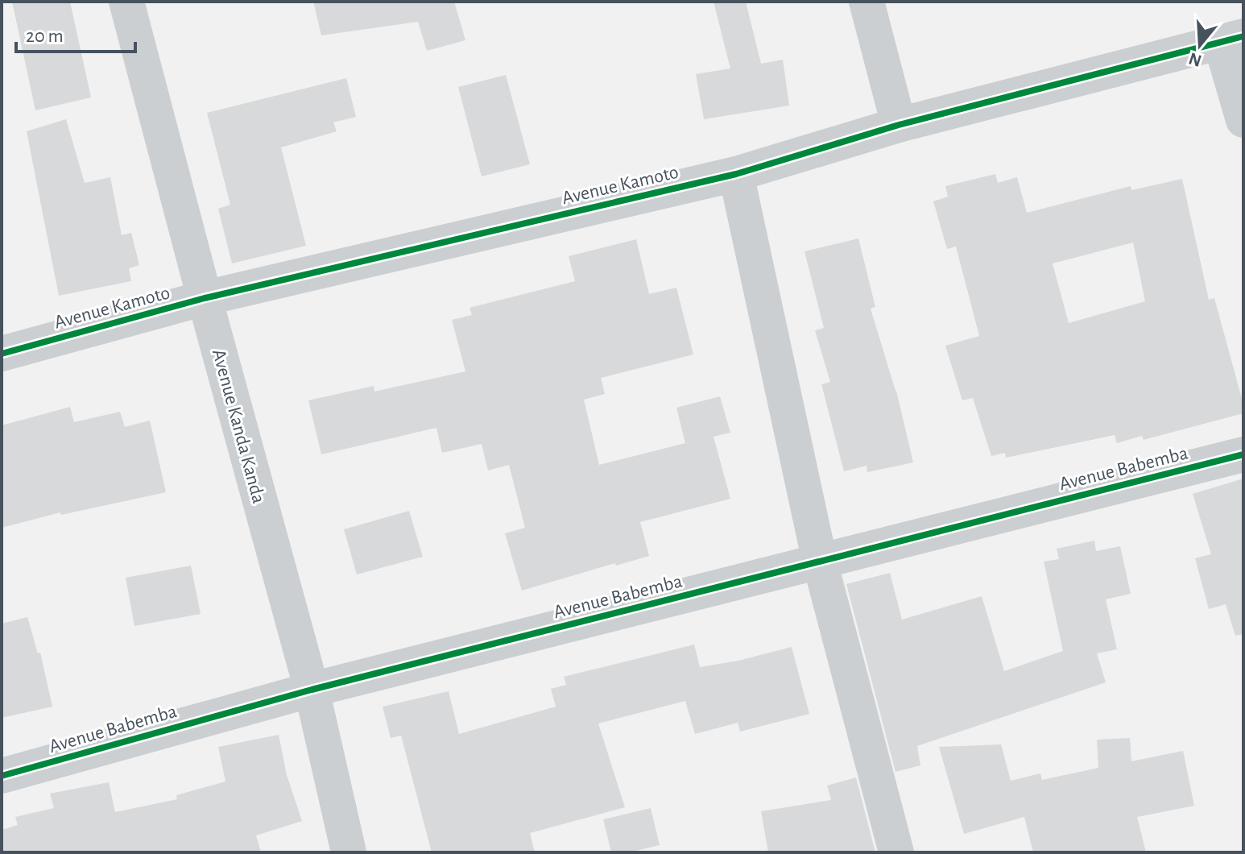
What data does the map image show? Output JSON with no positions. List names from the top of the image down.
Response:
{
  "streets": {
    "street": ["Avenue Kamoto", "Avenue Kanda Kanda", "Avenue Babemba"]
  },
  "crossings": [
    ["Avenue Kamoto", "Avenue Kanda Kanda"],
    ["Avenue Kanda Kanda", "Avenue Babemba"]
  ],
  "scale_bar": "20 m",
  "north": "bottom"
}
